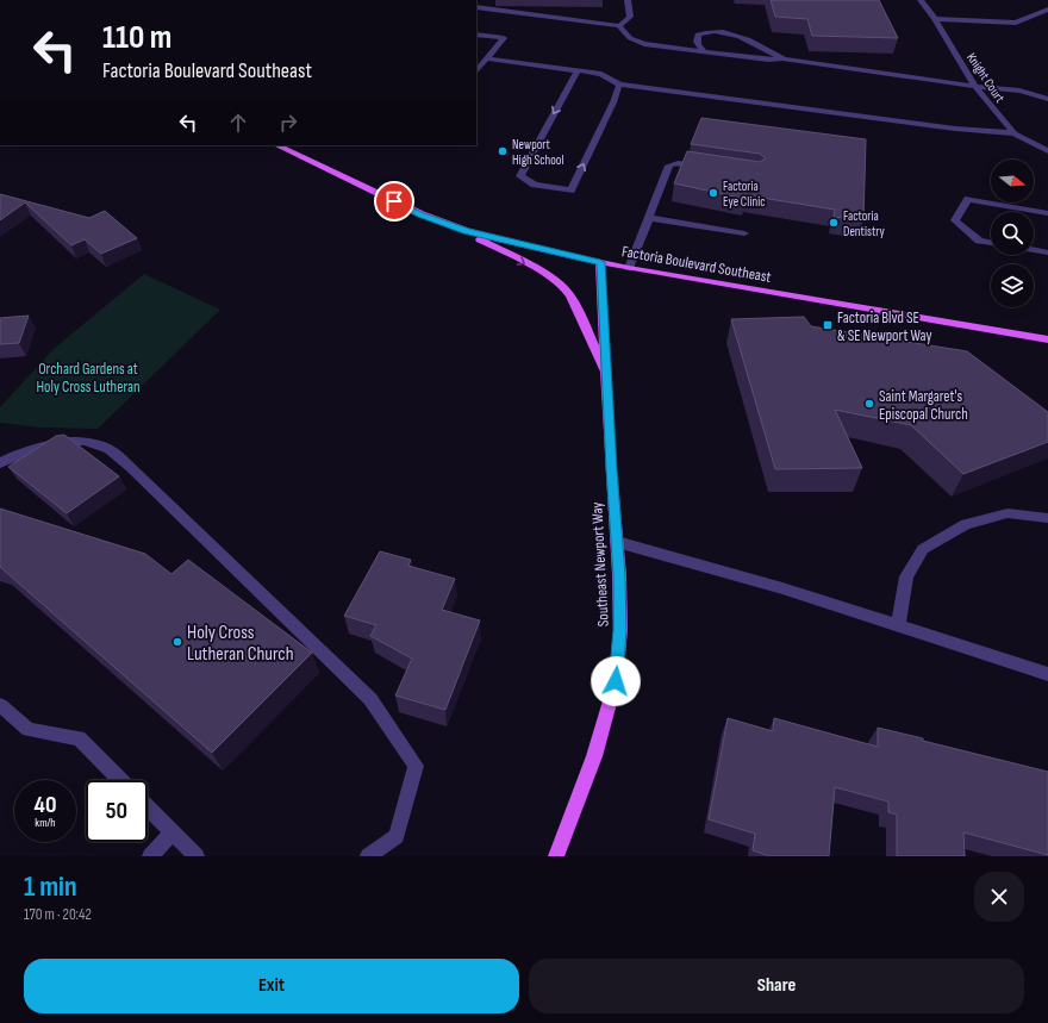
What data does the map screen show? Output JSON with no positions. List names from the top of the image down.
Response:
{
  "streets": {
    "main road": ["Factoria Boulevard Southeast", "Southeast Newport Way"],
    "lane": ["Knight Court"]
  },
  "crossings": [
    ["Factoria Boulevard Southeast", "Southeast Newport Way"]
  ],
  "parks": ["Orchard Gardens at Holy Cross Lutheran"],
  "places": {
    "other": [
      "Newport High School",
      "Factoria Eye Clinic",
      "Factoria Dentistry",
      "Saint Margaret's Episcopal Church",
      "Holy Cross Lutheran Church"
    ],
    "transit": ["Factoria Blvd SE & SE Newport Way"]
  },
  "north": "right",
  "page": {
    "turn": ["110 m", "Factoria Boulevard Southeast"],
    "speed": "40 km/h",
    "limit": "50",
    "heading": ["1 min", "170 m · 20:42"],
    "buttons": ["Exit", "Share"]
  }
}
